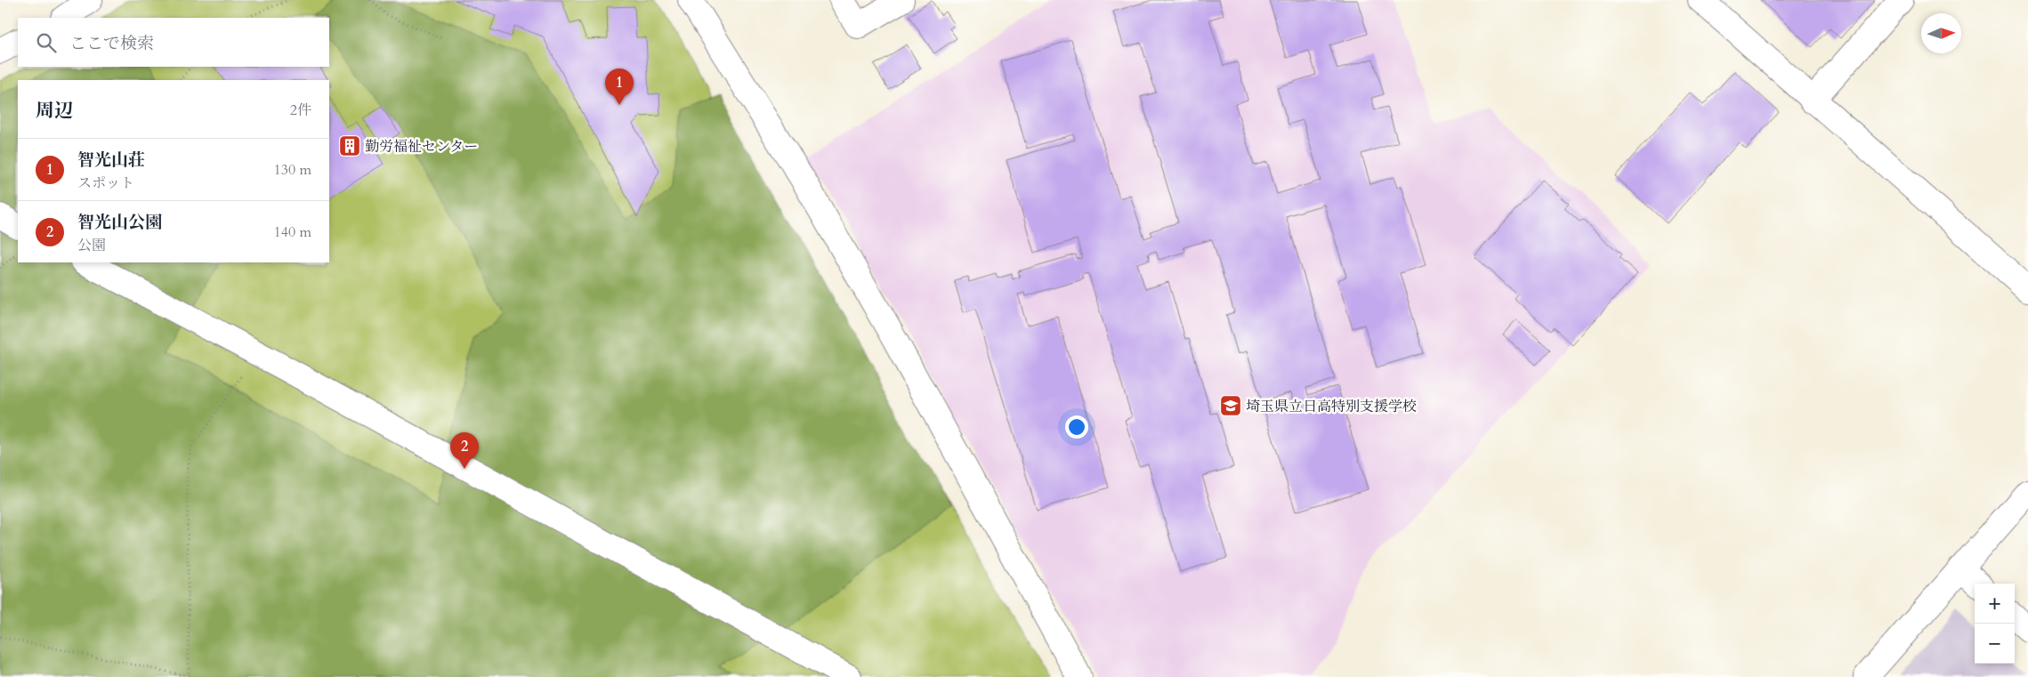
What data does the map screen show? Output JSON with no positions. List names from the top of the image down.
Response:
{
  "places": {
    "building": ["勤労福祉センター"],
    "school or university": ["埼玉県立日高特別支援学校"]
  },
  "north": "right",
  "page": {
    "search": "ここで検索",
    "pins": ["1", "2"],
    "heading": ["周辺", "2件"],
    "list": [
      {
        "mark": "1",
        "name": "智光山荘",
        "note": "スポット",
        "value": "130 m"
      },
      {
        "mark": "2",
        "name": "智光山公園",
        "note": "公園",
        "value": "140 m"
      }
    ],
    "map_buttons": ["+", "−"]
  }
}
